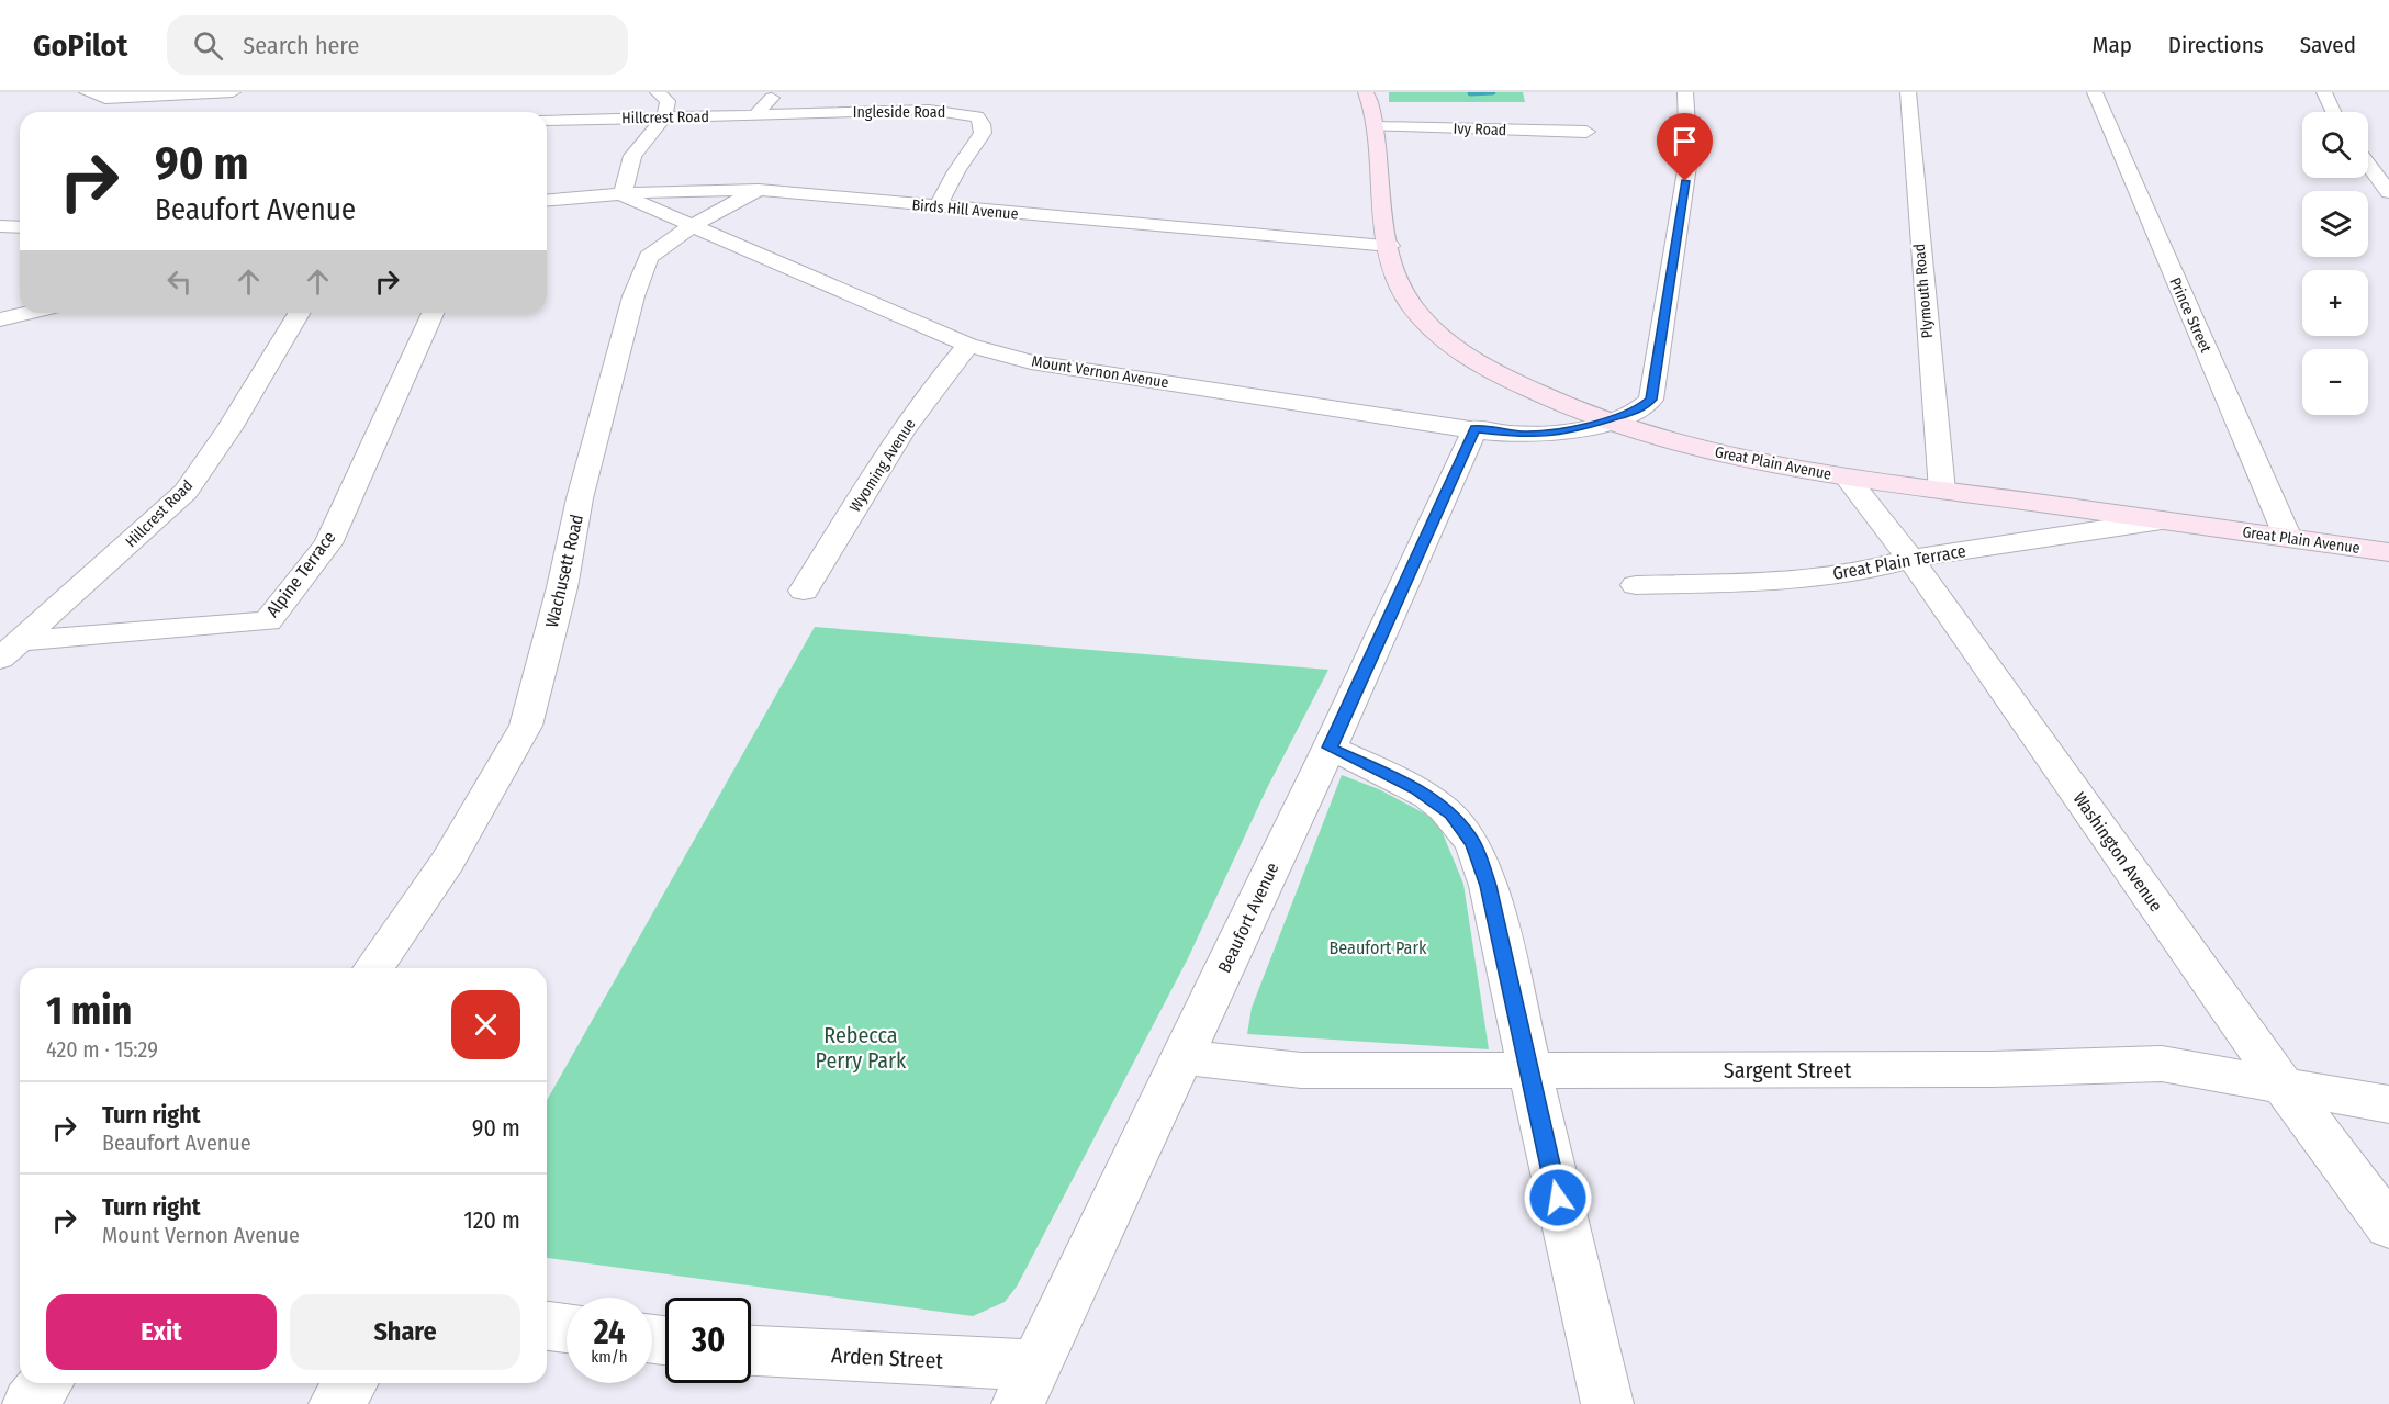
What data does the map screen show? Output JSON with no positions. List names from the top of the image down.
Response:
{
  "streets": {
    "main road": ["Great Plain Avenue"],
    "street": [
      "Ingleside Road",
      "Hillcrest Road",
      "Ivy Road",
      "Birds Hill Avenue",
      "Plymouth Road",
      "Prince Street",
      "Mount Vernon Avenue",
      "Wyoming Avenue",
      "Great Plain Terrace",
      "Wachusett Road",
      "Alpine Terrace",
      "Washington Avenue",
      "Beaufort Avenue",
      "Sargent Street",
      "Arden Street"
    ]
  },
  "crossings": [
    ["Ingleside Road", "Hillcrest Road"],
    ["Ingleside Road", "Birds Hill Avenue"],
    ["Hillcrest Road", "Alpine Terrace"],
    ["Ivy Road", "Great Plain Avenue"],
    ["Birds Hill Avenue", "Mount Vernon Avenue"],
    ["Birds Hill Avenue", "Great Plain Avenue"],
    ["Birds Hill Avenue", "Wachusett Road"],
    ["Plymouth Road", "Great Plain Avenue"],
    ["Prince Street", "Great Plain Avenue"],
    ["Mount Vernon Avenue", "Great Plain Avenue"],
    ["Mount Vernon Avenue", "Wyoming Avenue"],
    ["Mount Vernon Avenue", "Wachusett Road"],
    ["Mount Vernon Avenue", "Beaufort Avenue"],
    ["Great Plain Avenue", "Great Plain Terrace"],
    ["Great Plain Avenue", "Washington Avenue"],
    ["Great Plain Terrace", "Washington Avenue"],
    ["Washington Avenue", "Sargent Street"],
    ["Beaufort Avenue", "Sargent Street"],
    ["Beaufort Avenue", "Arden Street"]
  ],
  "parks": ["Beaufort Park", "Rebecca Perry Park"],
  "page": {
    "header": "GoPilot",
    "search": "Search here",
    "nav": ["Map", "Directions", "Saved"],
    "map_buttons": ["+", "−"],
    "turn": ["90 m", "Beaufort Avenue"],
    "heading": ["1 min", "420 m · 15:29"],
    "list": [
      {
        "name": "Turn right",
        "note": "Beaufort Avenue",
        "value": "90 m"
      },
      {
        "name": "Turn right",
        "note": "Mount Vernon Avenue",
        "value": "120 m"
      }
    ],
    "buttons": ["Exit", "Share"],
    "speed": "24 km/h",
    "limit": "30"
  }
}
